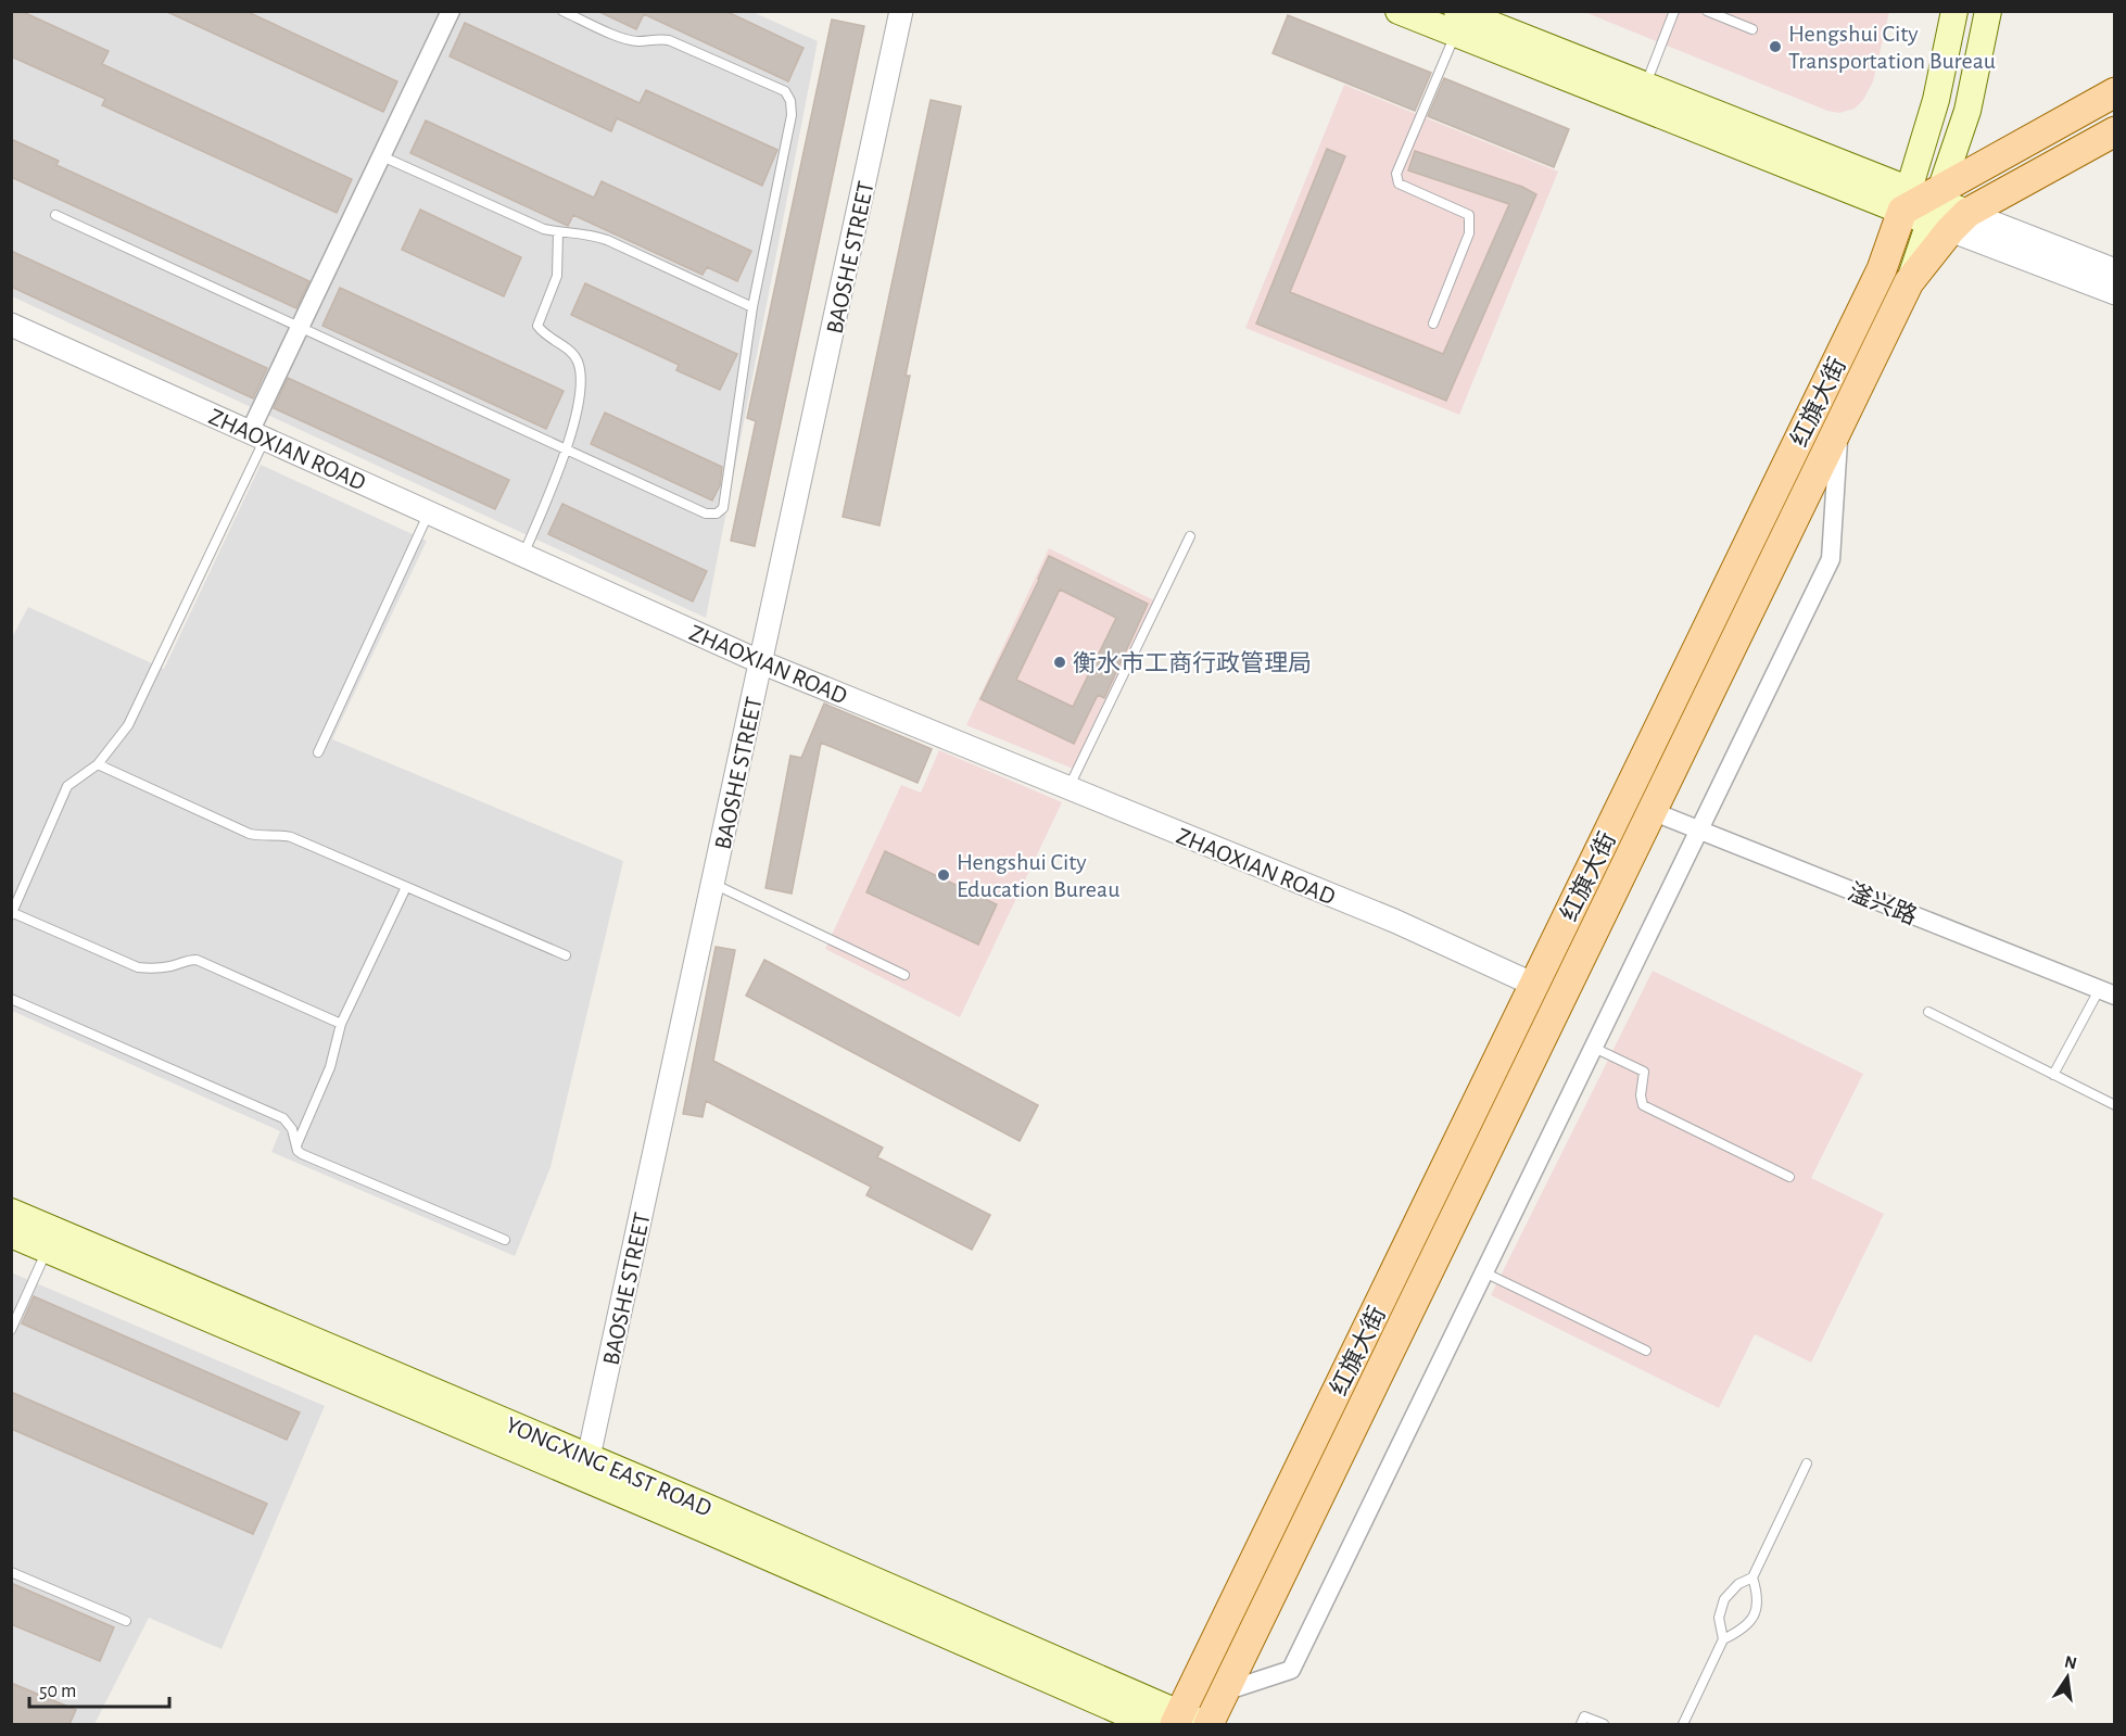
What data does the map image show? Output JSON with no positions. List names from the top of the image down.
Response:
{
  "streets": {
    "main road": ["红旗大街", "YONGXING EAST ROAD"],
    "street": ["BAOSHE STREET", "ZHAOXIAN ROAD", "滏兴路"]
  },
  "crossings": [
    ["BAOSHE STREET", "ZHAOXIAN ROAD"],
    ["BAOSHE STREET", "YONGXING EAST ROAD"],
    ["红旗大街", "ZHAOXIAN ROAD"],
    ["红旗大街", "滏兴路"],
    ["红旗大街", "YONGXING EAST ROAD"]
  ],
  "places": ["Hengshui City Transportation Bureau", "衡水市工商行政管理局", "Hengshui City Education Bureau"],
  "scale_bar": "50 m",
  "north": "top"
}
